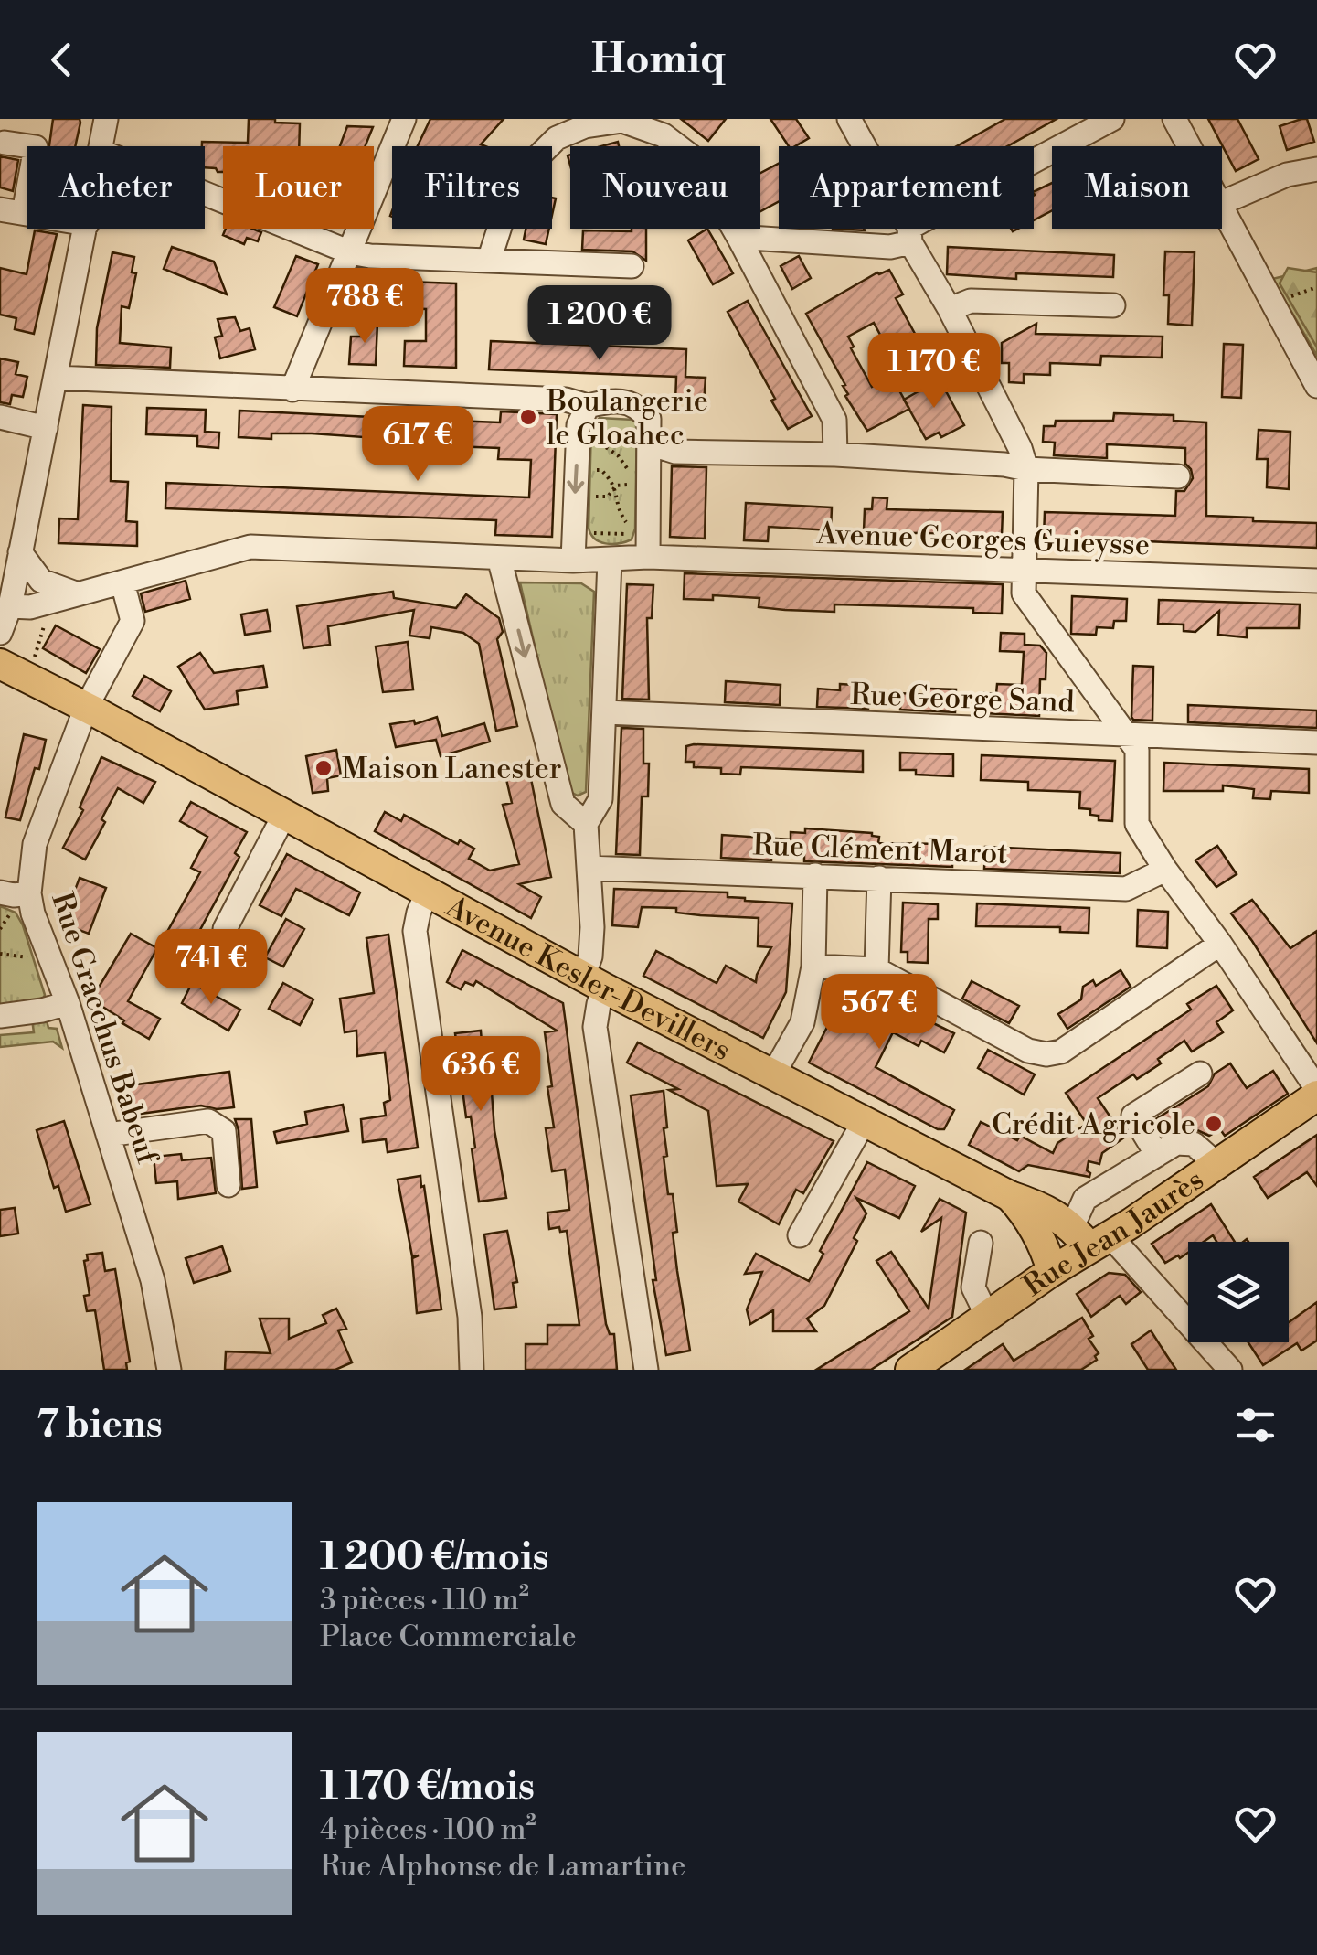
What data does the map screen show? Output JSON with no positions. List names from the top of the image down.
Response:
{
  "streets": {
    "main road": ["Avenue Kesler-Devillers", "Rue Jean Jaurès"],
    "street": [
      "Avenue Georges Guieysse",
      "Rue George Sand",
      "Rue Clément Marot",
      "Rue Gracchus Babeuf"
    ]
  },
  "crossings": [
    ["Avenue Georges Guieysse", "Rue Gracchus Babeuf"],
    ["Avenue Kesler-Devillers", "Rue Gracchus Babeuf"],
    ["Avenue Kesler-Devillers", "Rue Jean Jaurès"]
  ],
  "places": ["Boulangerie le Gloahec", "Maison Lanester", "Crédit Agricole"],
  "page": {
    "header": "Homiq",
    "chip": [
      "Acheter",
      "Louer",
      "Filtres",
      "Nouveau",
      "Appartement",
      "Maison"
    ],
    "price": [
      "788 €",
      "1 200 €",
      "1 170 €",
      "617 €",
      "741 €",
      "567 €",
      "636 €"
    ],
    "heading": "7 biens",
    "list": [
      {
        "name": "1 200 €/mois",
        "note": "3 pièces · 110 m² · Place Commerciale"
      },
      {
        "name": "1 170 €/mois",
        "note": "4 pièces · 100 m² · Rue Alphonse de Lamartine"
      }
    ]
  }
}
